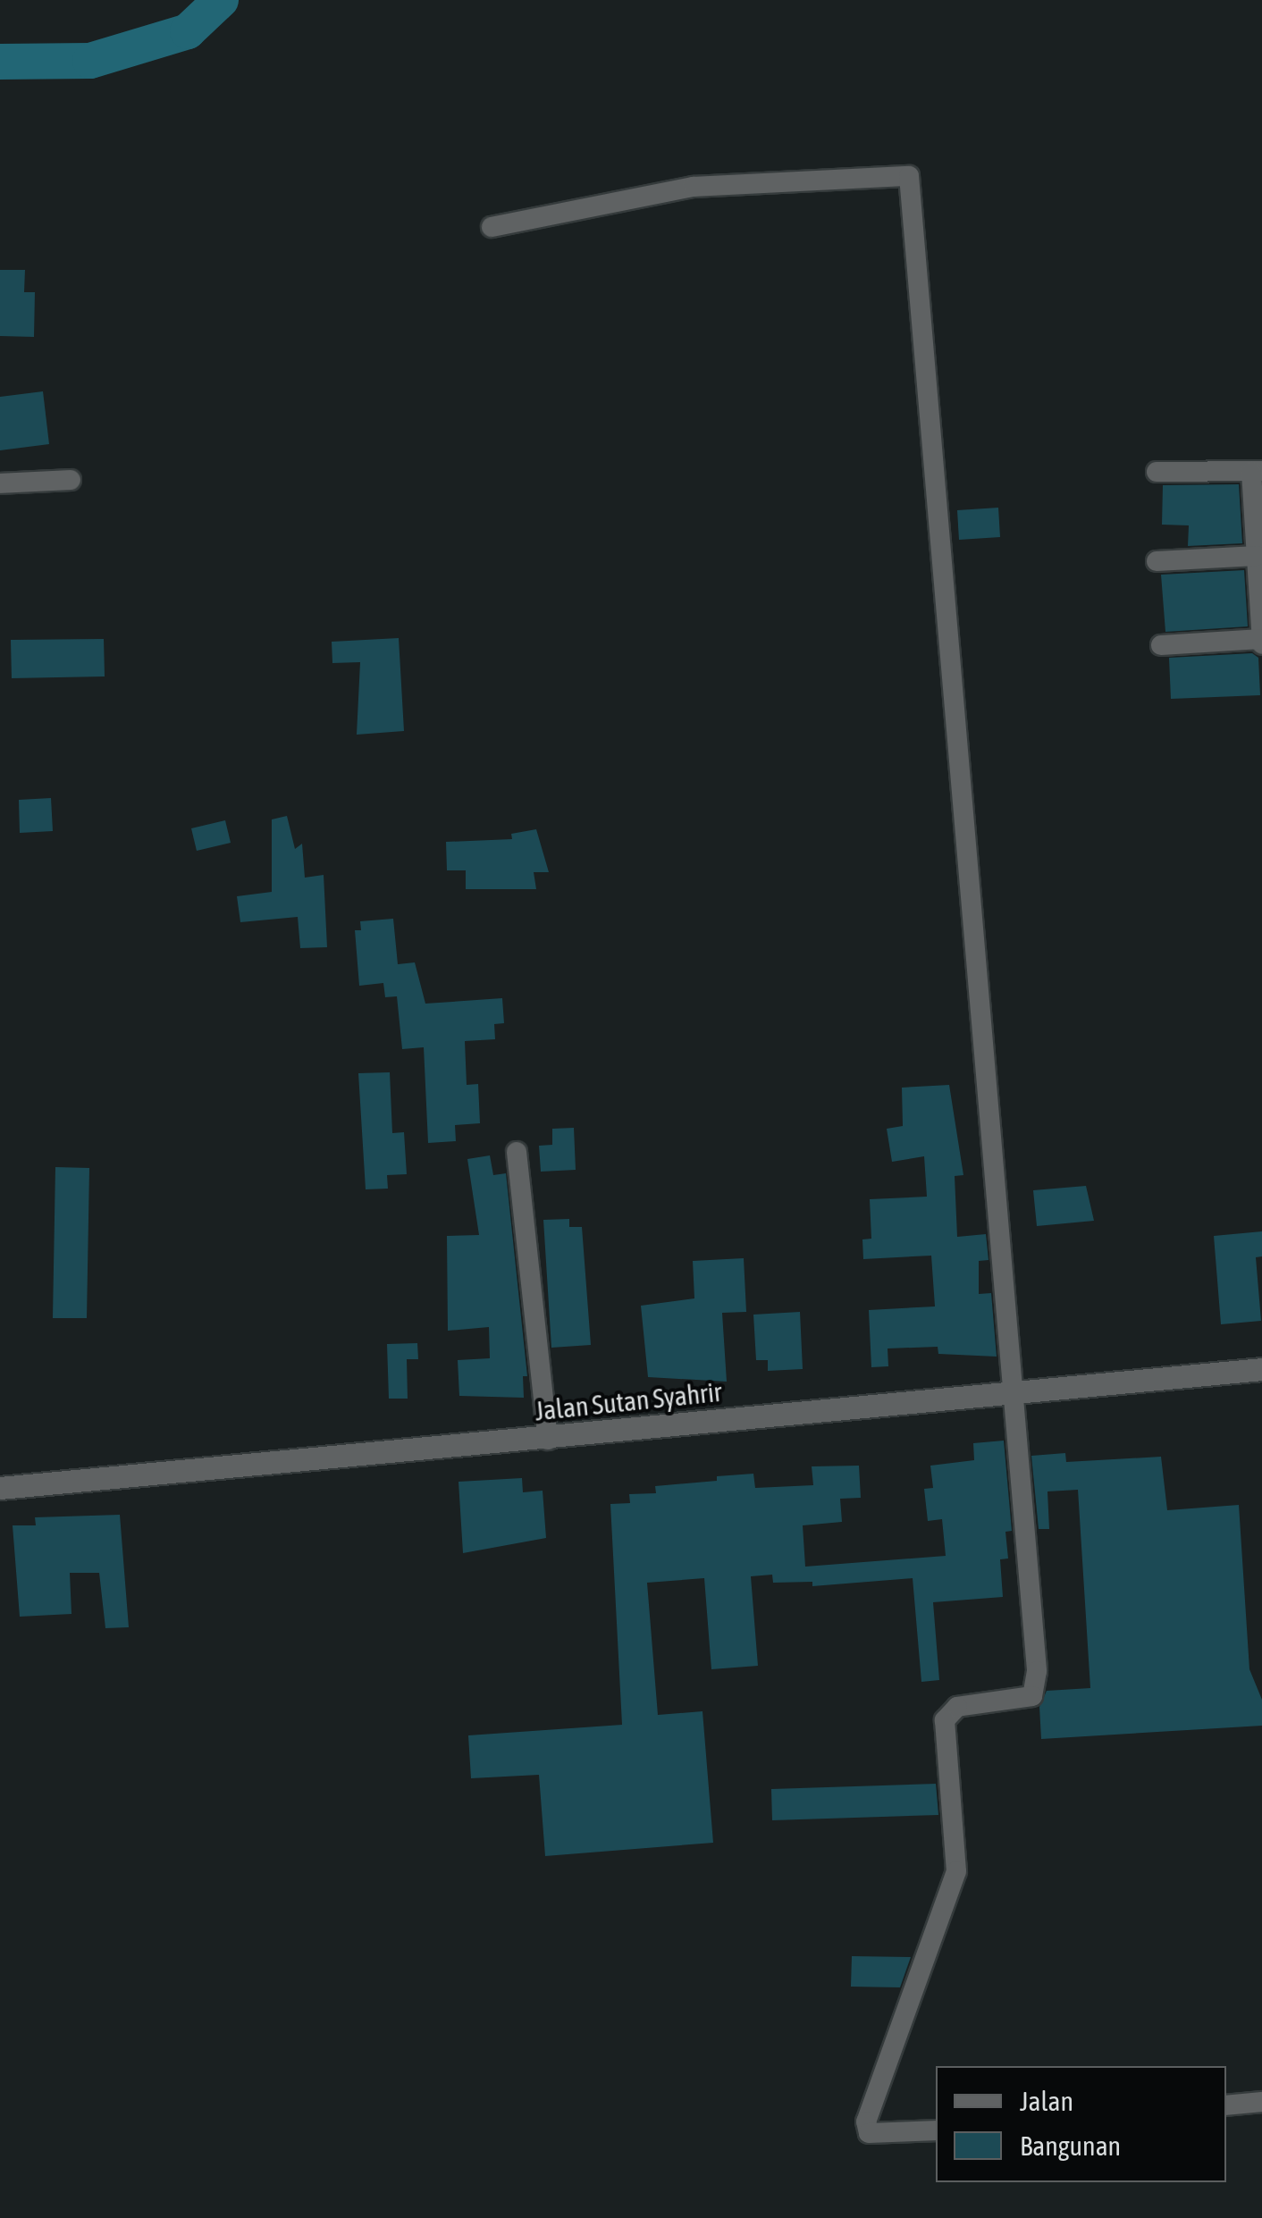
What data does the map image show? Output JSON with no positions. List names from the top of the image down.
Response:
{
  "streets": {
    "street": ["Jalan Sutan Syahrir"]
  },
  "legend": ["Jalan", "Bangunan"]
}
